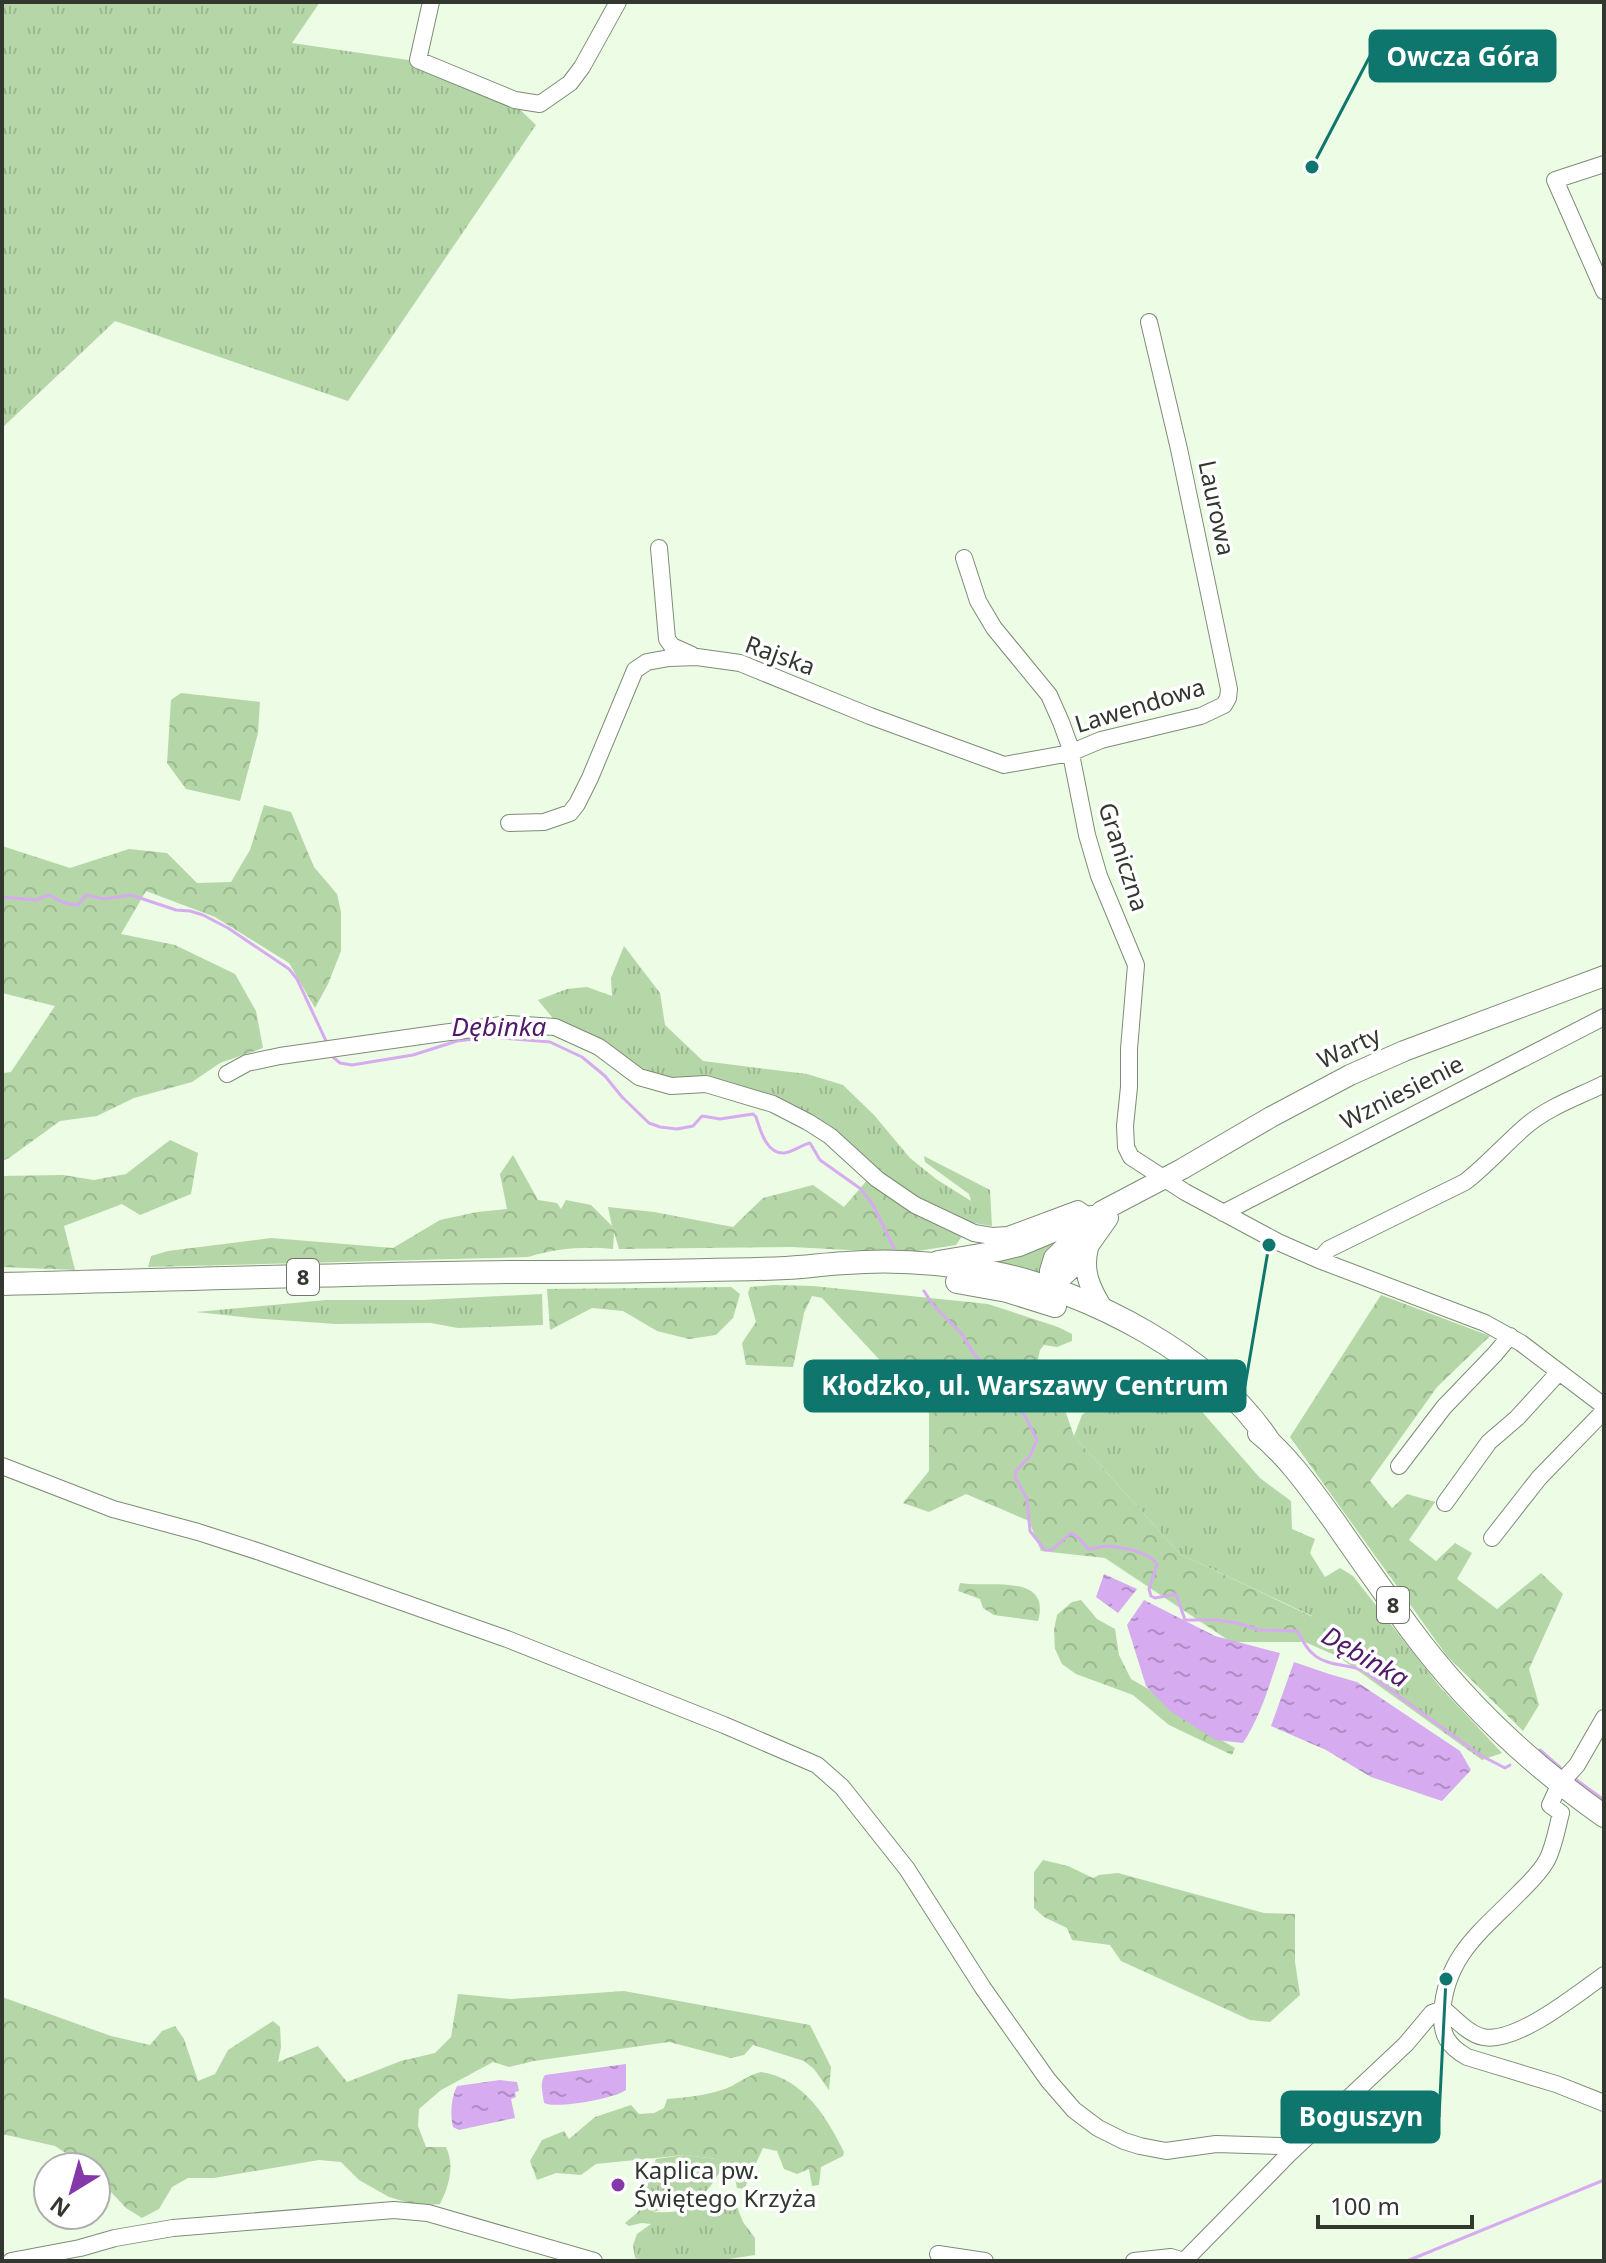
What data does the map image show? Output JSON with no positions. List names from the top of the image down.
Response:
{
  "streets": {
    "highway": ["8"],
    "main road": ["Warty"],
    "street": [
      "Laurowa",
      "Rajska",
      "Lawendowa",
      "Graniczna",
      "Wzniesienie"
    ]
  },
  "crossings": [
    ["Laurowa", "Lawendowa"],
    ["Rajska", "Lawendowa"],
    ["Rajska", "Graniczna"],
    ["Lawendowa", "Graniczna"],
    ["Graniczna", "Warty"],
    ["Warty", "8"]
  ],
  "water": ["Dębinka"],
  "places": [
    "Owcza Góra",
    "Kłodzko, ul. Warszawy Centrum",
    "Boguszyn",
    "Kaplica pw. Świętego Krzyża"
  ],
  "scale_bar": "100 m",
  "north": "bottom left"
}
